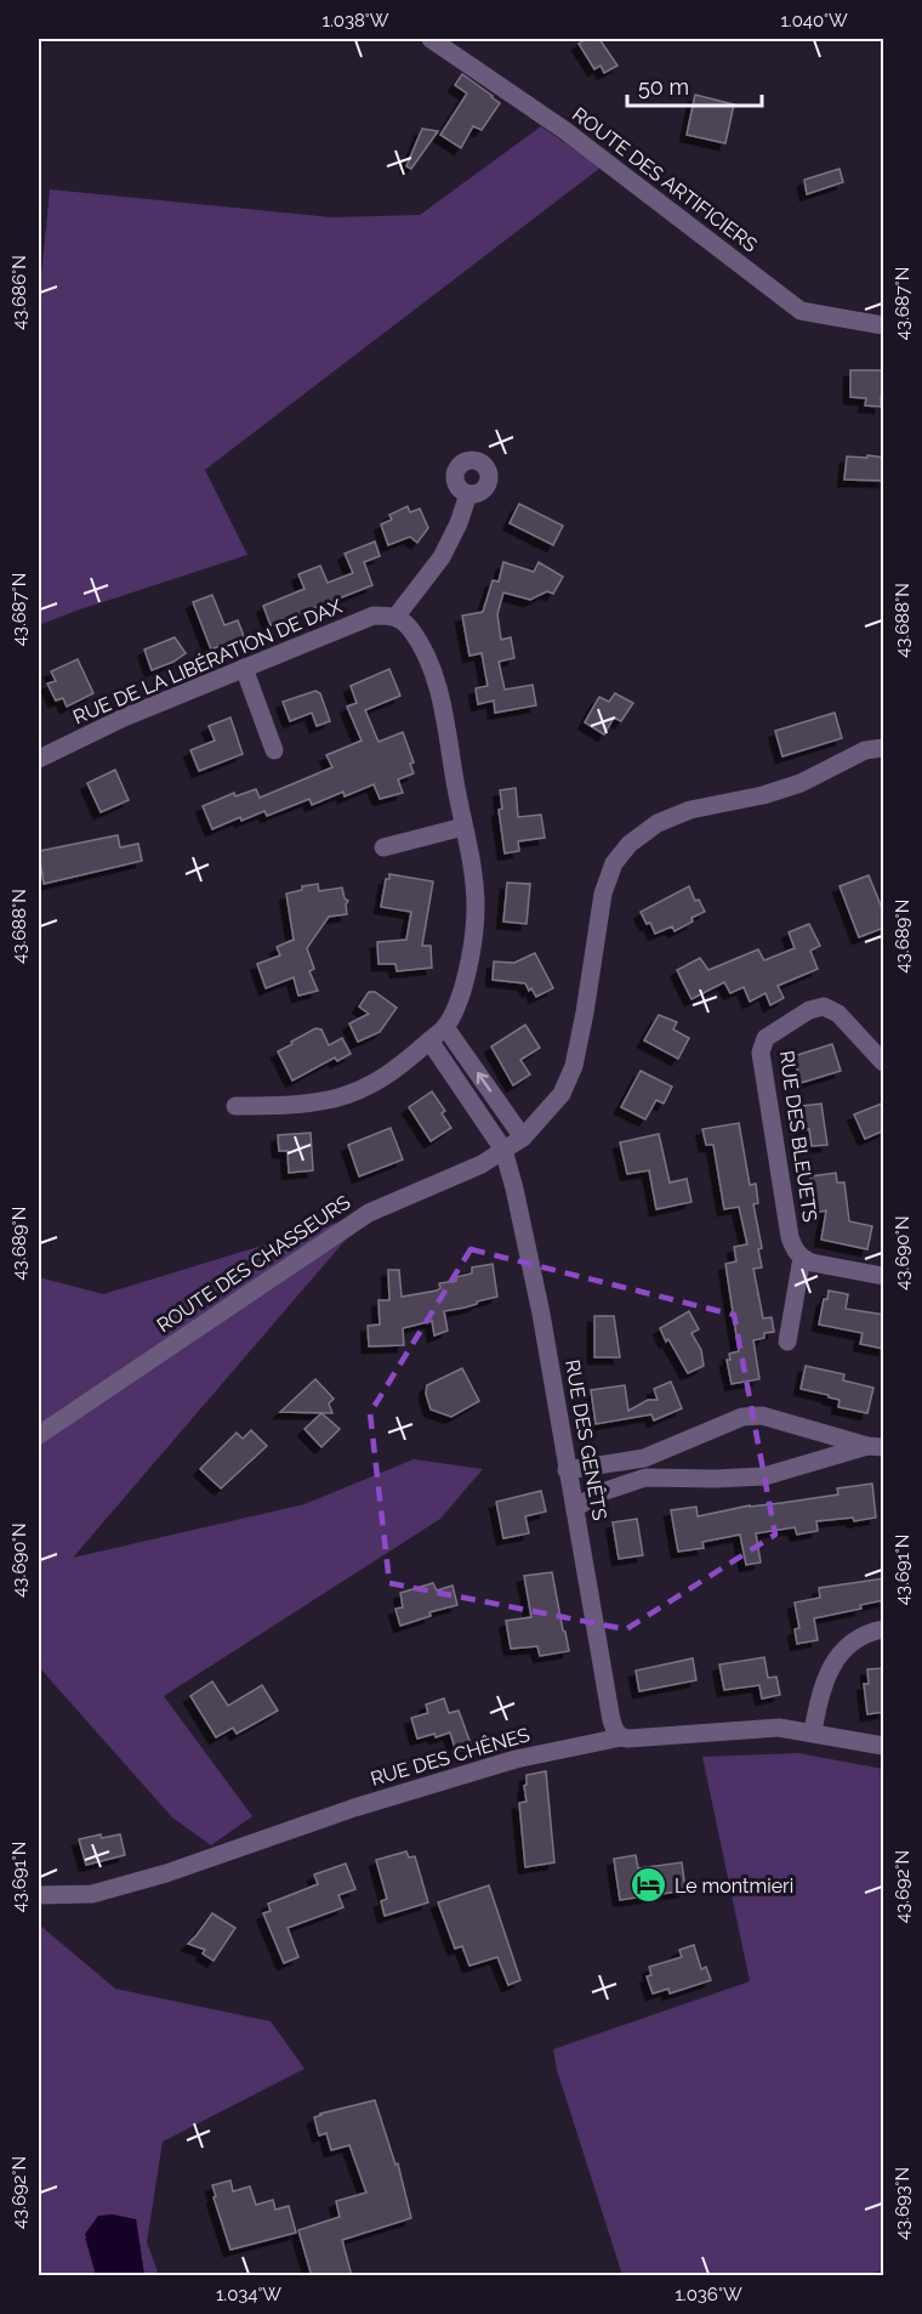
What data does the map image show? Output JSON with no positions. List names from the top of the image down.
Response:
{
  "streets": {
    "street": [
      "ROUTE DES ARTIFICIERS",
      "RUE DE LA LIBÉRATION DE DAX",
      "RUE DES BLEUETS",
      "ROUTE DES CHASSEURS",
      "RUE DES GENÊTS",
      "RUE DES CHÊNES"
    ]
  },
  "crossings": [
    ["ROUTE DES CHASSEURS", "RUE DES GENÊTS"],
    ["RUE DES GENÊTS", "RUE DES CHÊNES"]
  ],
  "places": {
    "hotel": ["Le montmieri"]
  },
  "scale_bar": "50 m",
  "coordinates": [
    "1.038°W",
    "1.040°W",
    "43.686°N",
    "43.687°N",
    "43.688°N",
    "43.689°N",
    "43.690°N",
    "43.691°N",
    "43.692°N",
    "43.693°N",
    "1.034°W",
    "1.036°W"
  ]
}
